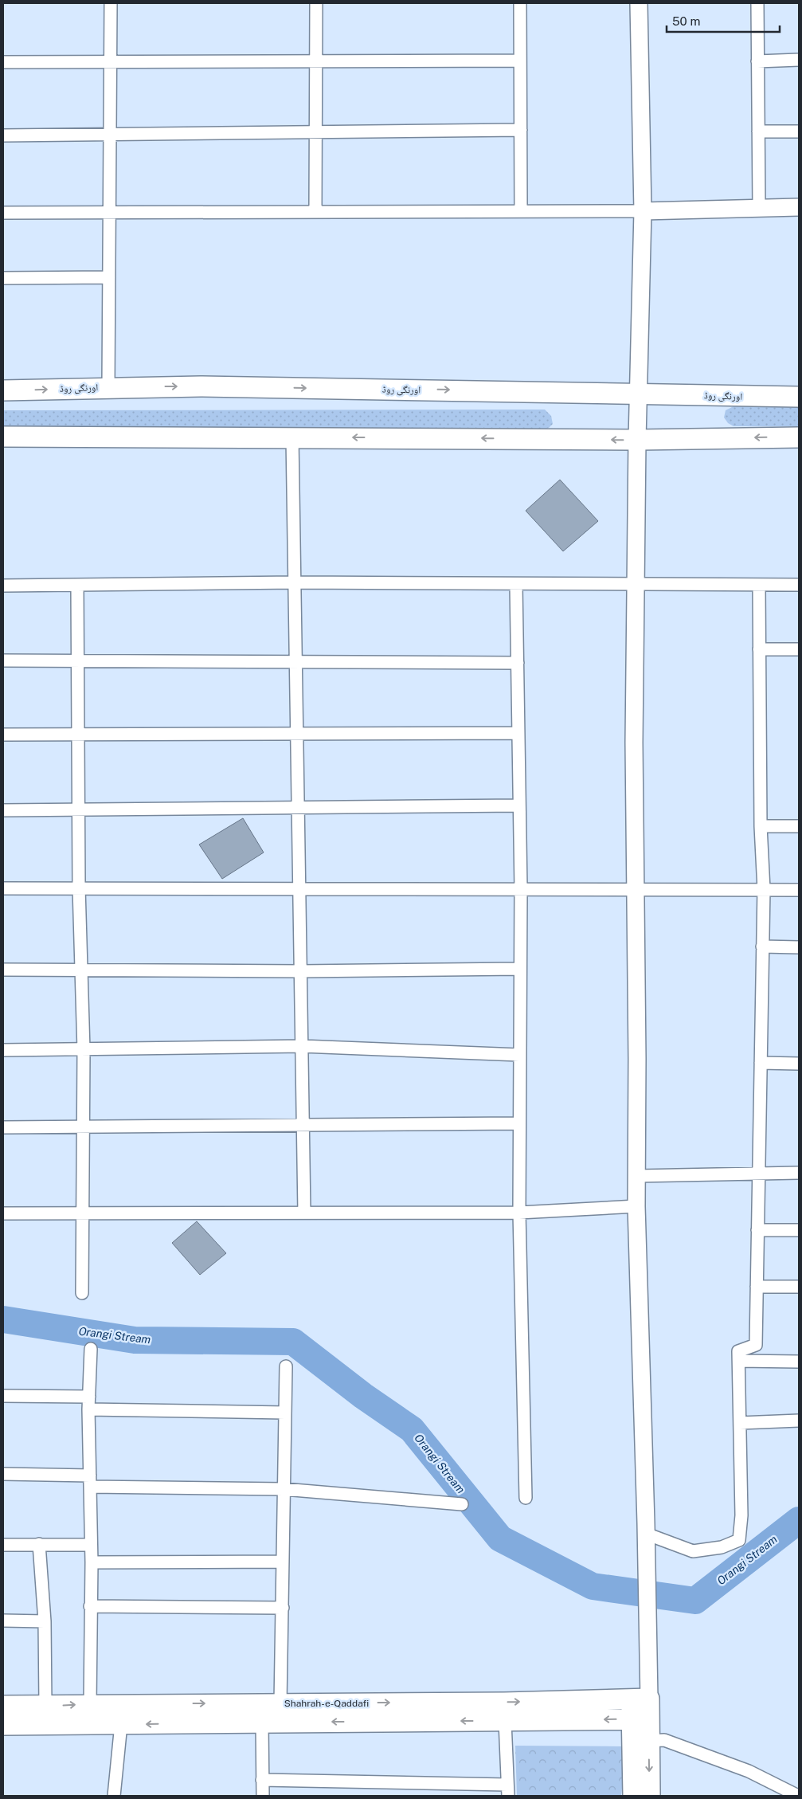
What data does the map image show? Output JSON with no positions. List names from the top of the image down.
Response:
{
  "streets": {
    "main road": ["اورنگی روڈ", "Shahrah-e-Qaddafi"]
  },
  "water": ["Orangi Stream"],
  "scale_bar": "50 m"
}
